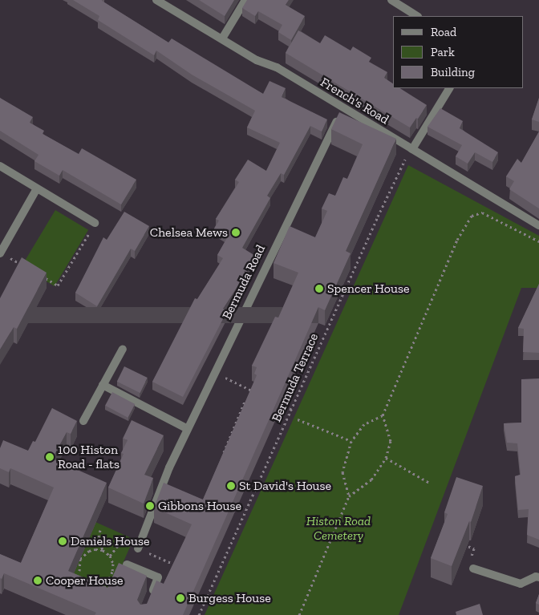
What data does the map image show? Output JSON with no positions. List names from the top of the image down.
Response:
{
  "streets": {
    "street": ["French's Road", "Bermuda Road"],
    "path": ["Bermuda Terrace"]
  },
  "crossings": [
    ["French's Road", "Bermuda Road"],
    ["French's Road", "Bermuda Terrace"]
  ],
  "parks": ["Histon Road Cemetery"],
  "places": [
    "Chelsea Mews",
    "Spencer House",
    "100 Histon Road - flats",
    "St David's House",
    "Gibbons House",
    "Daniels House",
    "Cooper House",
    "Burgess House"
  ],
  "legend": ["Road", "Park", "Building"]
}
